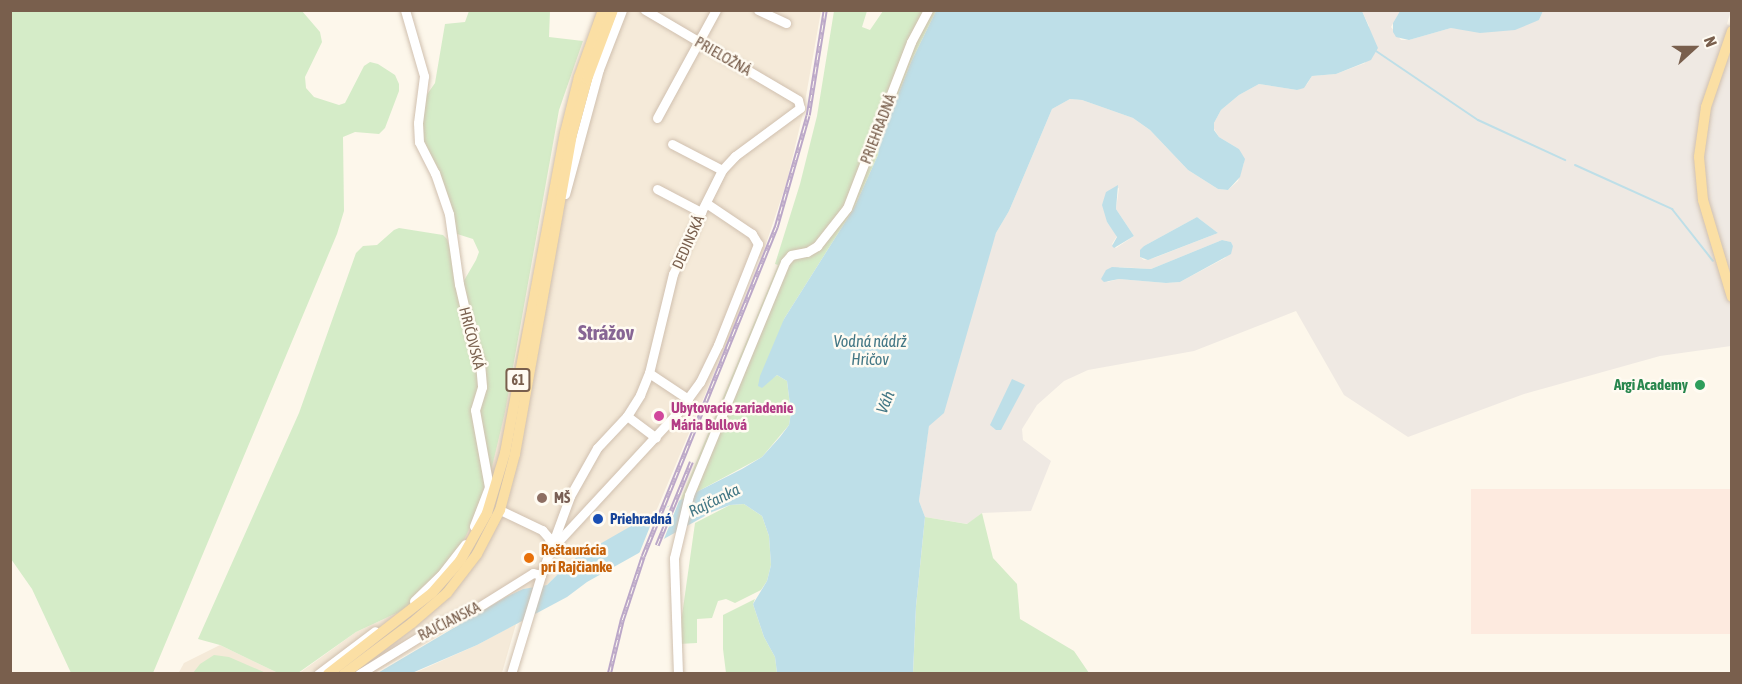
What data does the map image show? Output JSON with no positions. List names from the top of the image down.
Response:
{
  "streets": {
    "main road": ["61"],
    "street": [
      "PRIELOŽNÁ",
      "PRIEHRADNÁ",
      "DEDINSKÁ",
      "HRIČOVSKÁ",
      "RAJČIANSKA"
    ]
  },
  "crossings": [
    ["PRIELOŽNÁ", "DEDINSKÁ"],
    ["DEDINSKÁ", "RAJČIANSKA"]
  ],
  "districts": ["Strážov"],
  "water": ["Vodná nádrž Hričov", "Váh", "Rajčanka"],
  "places": [
    "Argi Academy",
    "Ubytovacie zariadenie Mária Bullová",
    "MŠ",
    "Priehradná",
    "Reštaurácia pri Rajčianke"
  ],
  "north": "right"
}
